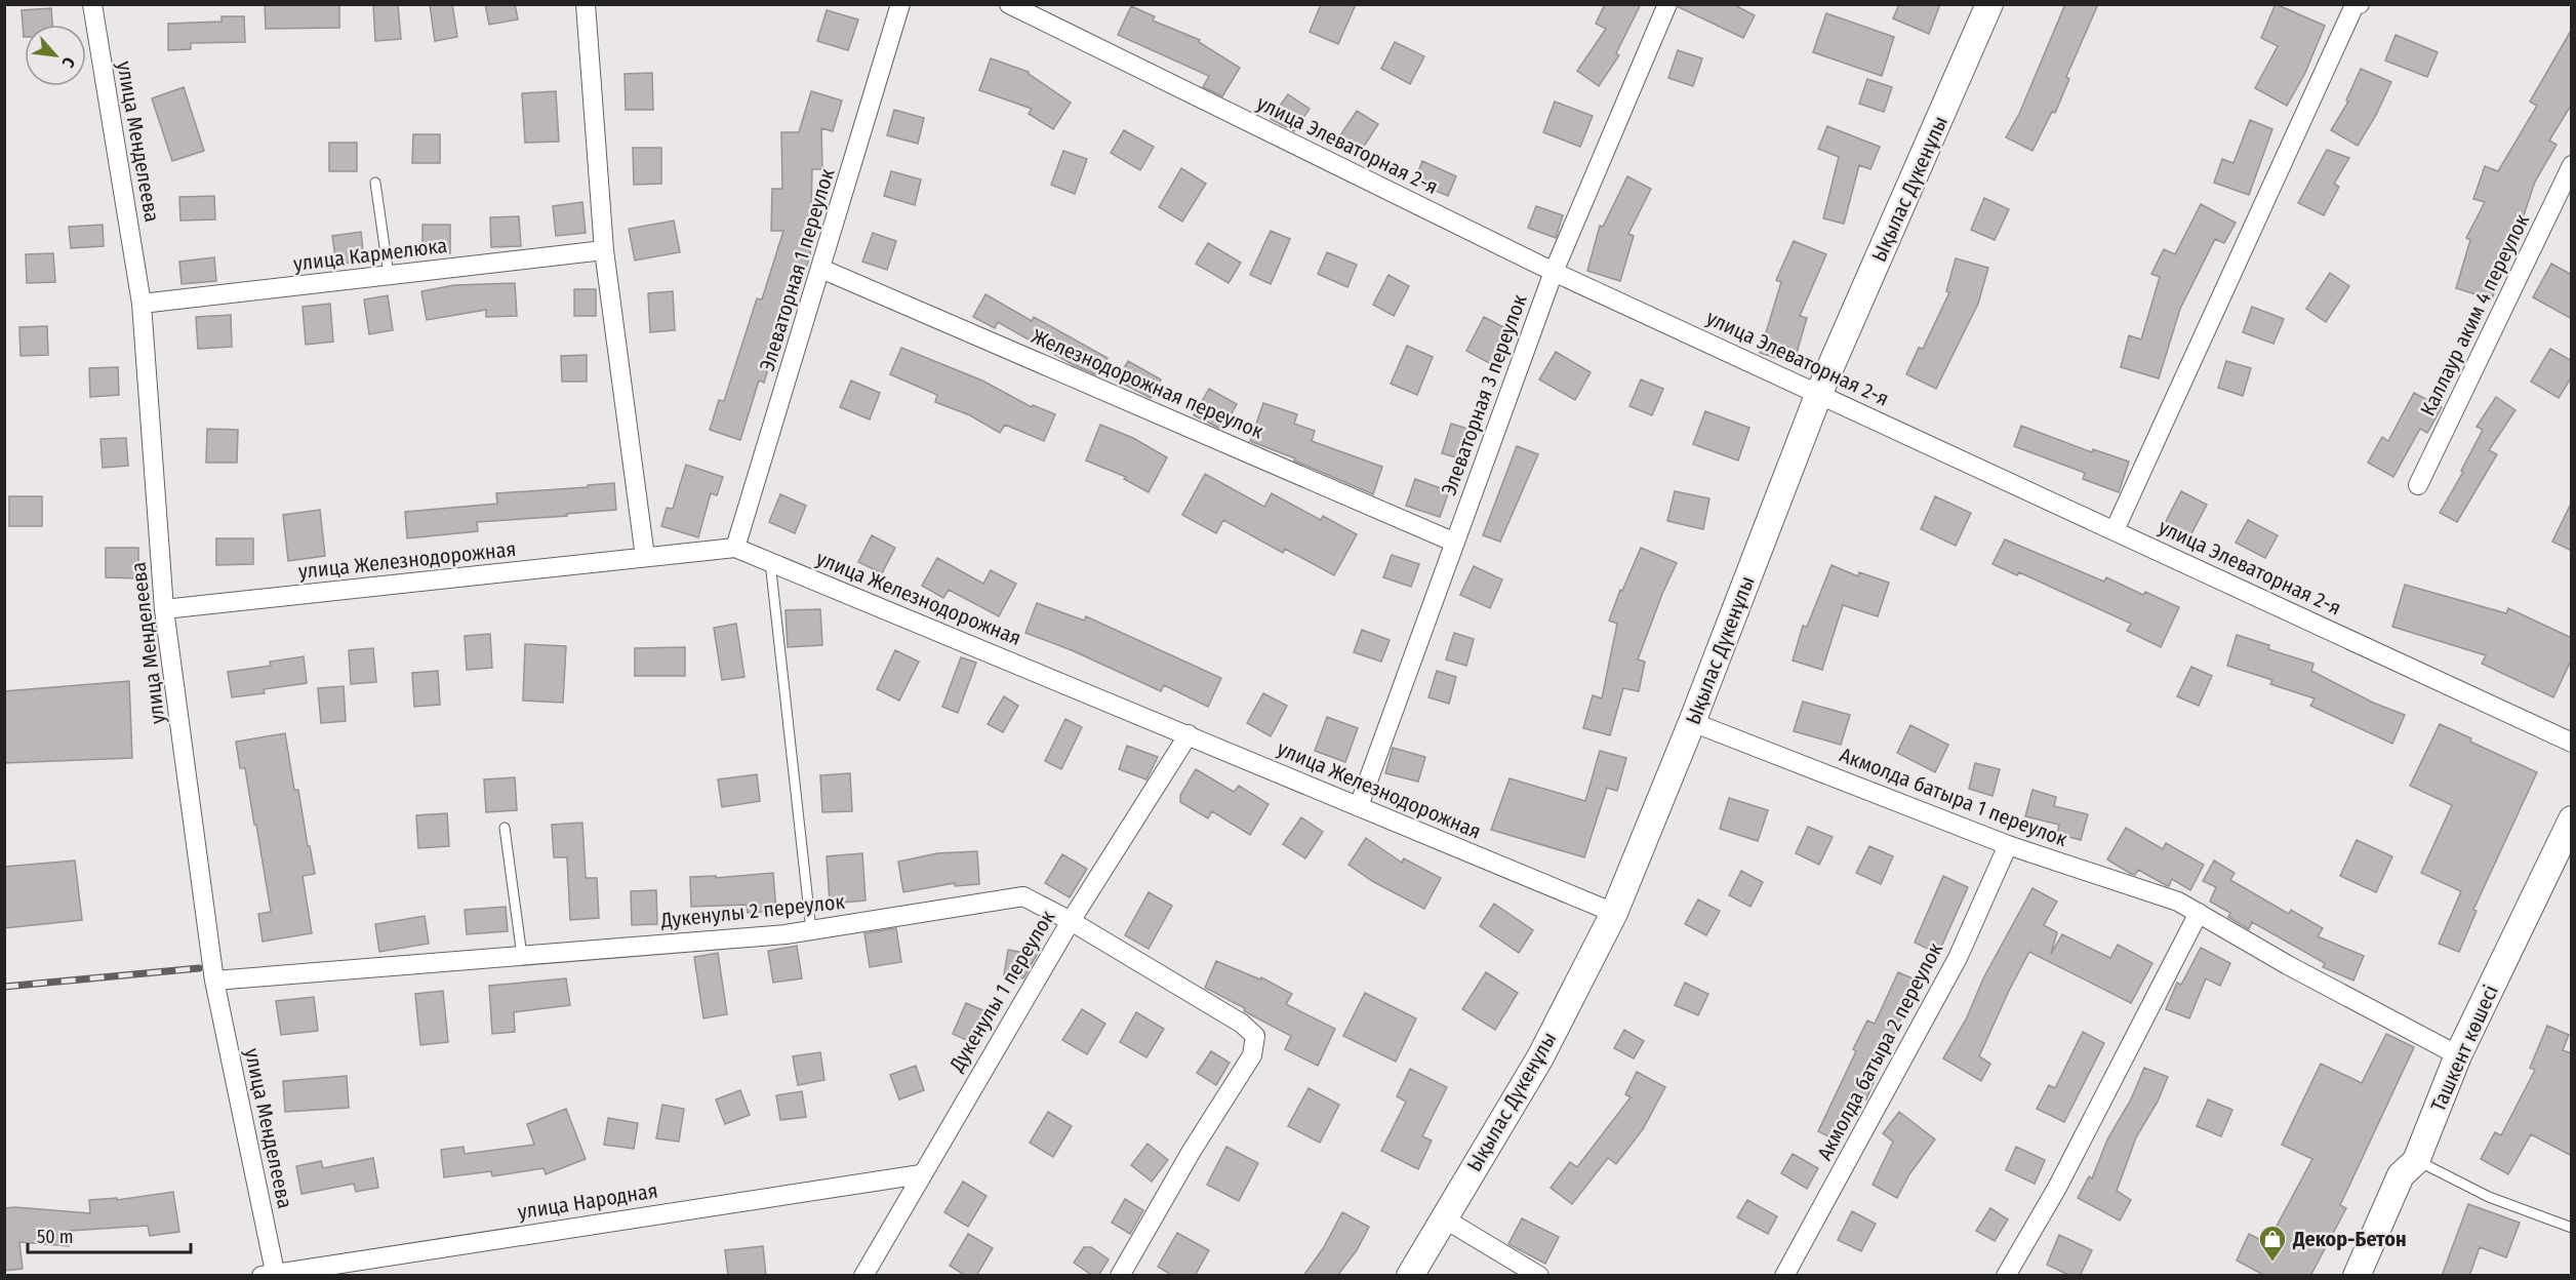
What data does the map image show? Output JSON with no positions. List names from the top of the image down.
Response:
{
  "streets": {
    "street": [
      "улица Менделеева",
      "улица Элеваторная 2-я",
      "Ықылас Дүкенұлы",
      "улица Кармелюка",
      "Элеваторная 1 переулок",
      "Каллаур аким 4 переулок",
      "Железнодорожная переулок",
      "Элеваторная 3 переулок",
      "улица Железнодорожная",
      "Акмолда батыра 1 переулок",
      "Дукенулы 2 переулок",
      "Дукенулы 1 переулок",
      "Ташкент көшесі",
      "Акмолда батыра 2 переулок",
      "улица Народная"
    ]
  },
  "crossings": [
    ["улица Менделеева", "улица Кармелюка"],
    ["улица Менделеева", "улица Железнодорожная"],
    ["улица Менделеева", "Дукенулы 2 переулок"],
    ["улица Менделеева", "улица Народная"],
    ["улица Элеваторная 2-я", "Ықылас Дүкенұлы"],
    ["улица Элеваторная 2-я", "Элеваторная 3 переулок"],
    ["Ықылас Дүкенұлы", "улица Железнодорожная"],
    ["Ықылас Дүкенұлы", "Акмолда батыра 1 переулок"],
    ["Элеваторная 1 переулок", "Железнодорожная переулок"],
    ["Элеваторная 1 переулок", "улица Железнодорожная"],
    ["Железнодорожная переулок", "Элеваторная 3 переулок"],
    ["Элеваторная 3 переулок", "улица Железнодорожная"],
    ["улица Железнодорожная", "Дукенулы 1 переулок"],
    ["Акмолда батыра 1 переулок", "Ташкент көшесі"],
    ["Акмолда батыра 1 переулок", "Акмолда батыра 2 переулок"],
    ["Дукенулы 2 переулок", "Дукенулы 1 переулок"],
    ["Дукенулы 1 переулок", "улица Народная"]
  ],
  "places": {
    "shop": ["Декор-Бетон"]
  },
  "scale_bar": "50 m",
  "north": "bottom right"
}
